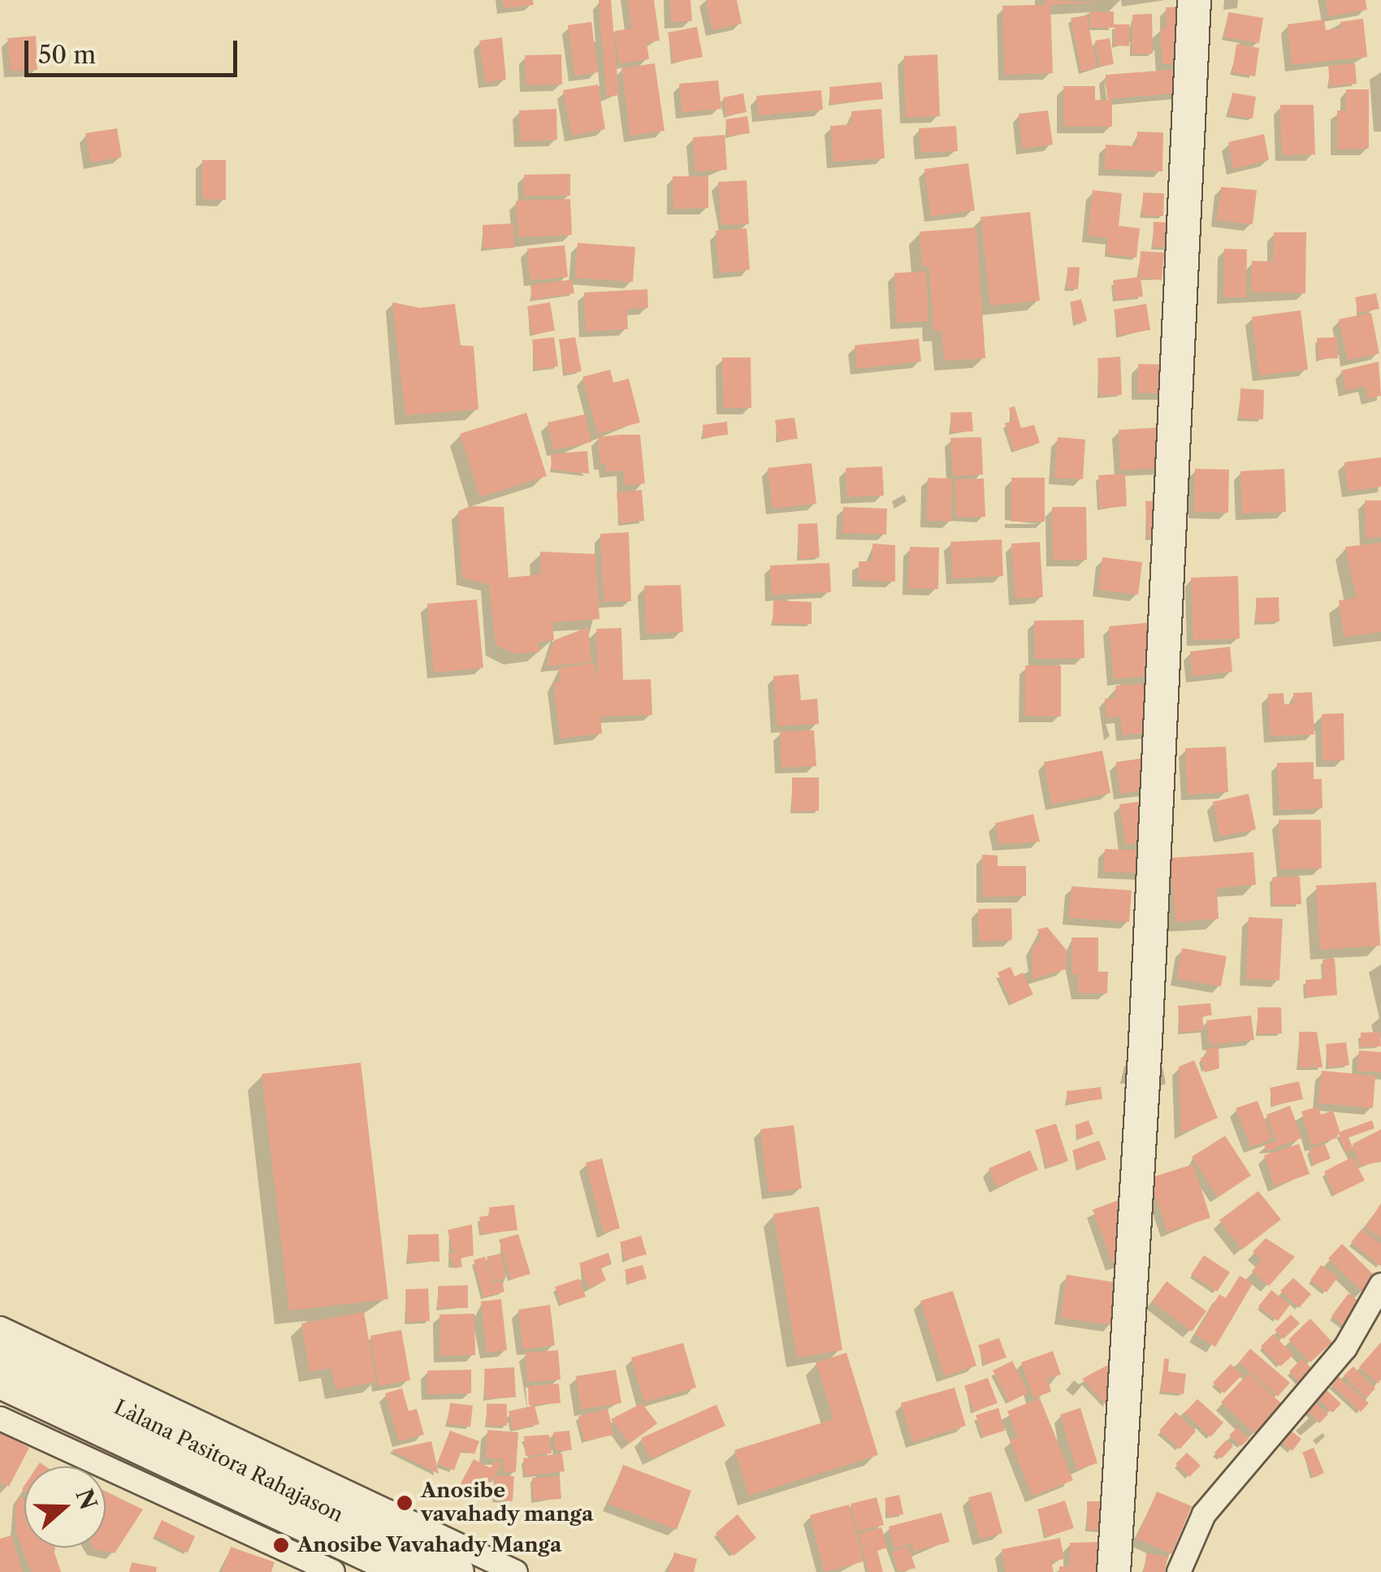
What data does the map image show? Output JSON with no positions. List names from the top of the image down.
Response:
{
  "streets": {
    "street": ["Làlana Pasitora Rahajason"]
  },
  "places": ["Anosibe vavahady manga", "Anosibe Vavahady Manga"],
  "scale_bar": "50 m",
  "north": "right"
}
